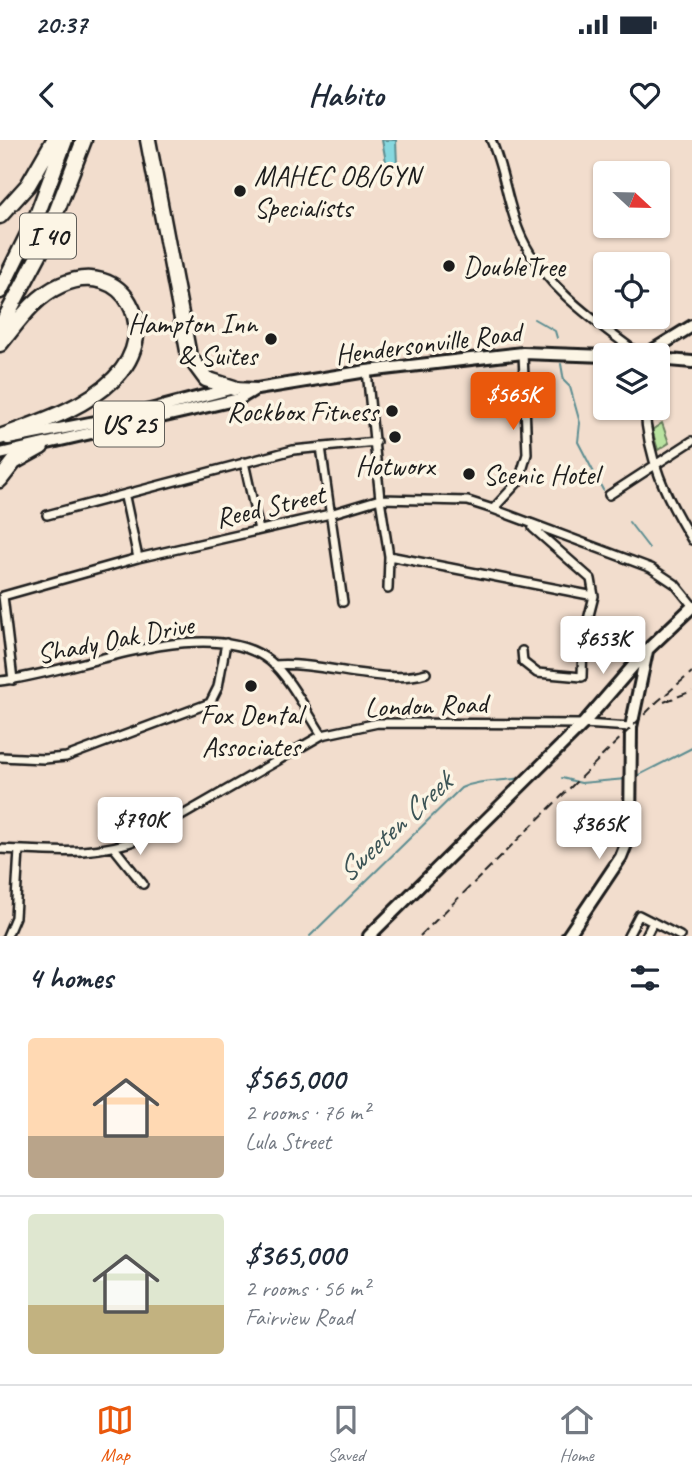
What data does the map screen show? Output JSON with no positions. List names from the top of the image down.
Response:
{
  "streets": {
    "highway": ["I 40"],
    "main road": ["Hendersonville Road", "US 25"],
    "street": ["Reed Street", "Shady Oak Drive", "London Road"]
  },
  "crossings": [
    ["Reed Street", "Shady Oak Drive"],
    ["Shady Oak Drive", "London Road"]
  ],
  "water": ["Sweeten Creek"],
  "places": [
    "MAHEC OB/GYN Specialists",
    "DoubleTree",
    "Hampton Inn & Suites",
    "Rockbox Fitness",
    "Hotworx",
    "Scenic Hotel",
    "Fox Dental Associates"
  ],
  "north": "right",
  "page": {
    "status": "20:37",
    "header": "Habito",
    "price": [
      "$565K",
      "$653K",
      "$790K",
      "$365K"
    ],
    "heading": "4 homes",
    "list": [
      {
        "name": "$565,000",
        "note": "2 rooms · 76 m² · Lula Street"
      },
      {
        "name": "$365,000",
        "note": "2 rooms · 56 m² · Fairview Road"
      }
    ],
    "tabs": ["Map", "Saved", "Home"]
  }
}
